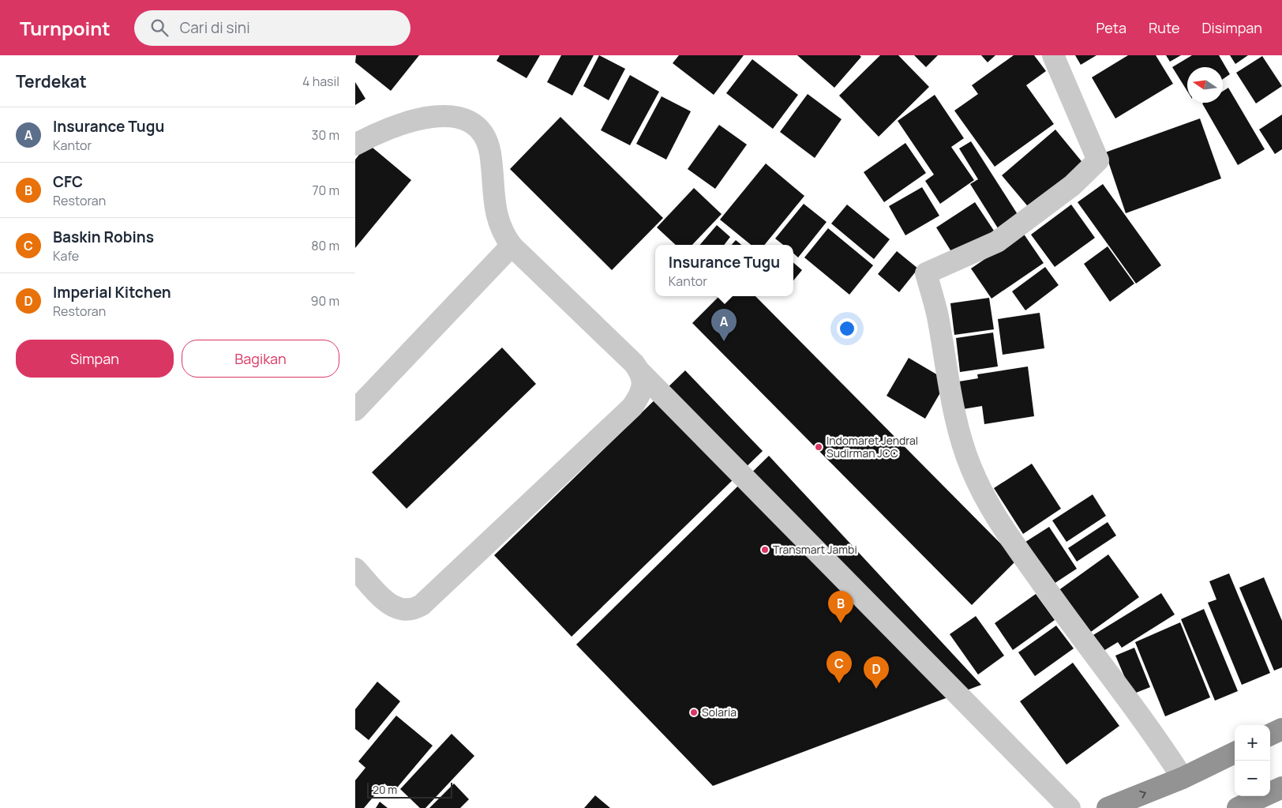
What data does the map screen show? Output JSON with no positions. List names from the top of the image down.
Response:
{
  "places": ["Indomaret Jendral Sudirman JCC", "Transmart Jambi", "Solaria"],
  "scale_bar": "20 m",
  "north": "left",
  "page": {
    "header": "Turnpoint",
    "search": "Cari di sini",
    "nav": ["Peta", "Rute", "Disimpan"],
    "heading": ["Terdekat", "4 hasil"],
    "list": [
      {
        "mark": "A",
        "name": "Insurance Tugu",
        "note": "Kantor",
        "value": "30 m"
      },
      {
        "mark": "B",
        "name": "CFC",
        "note": "Restoran",
        "value": "70 m"
      },
      {
        "mark": "C",
        "name": "Baskin Robins",
        "note": "Kafe",
        "value": "80 m"
      },
      {
        "mark": "D",
        "name": "Imperial Kitchen",
        "note": "Restoran",
        "value": "90 m"
      }
    ],
    "popup": ["Insurance Tugu", "Kantor"],
    "pins": [
      "A",
      "B",
      "C",
      "D"
    ],
    "buttons": ["Simpan", "Bagikan"],
    "map_buttons": ["+", "−"],
    "scale": "20 m"
  }
}
